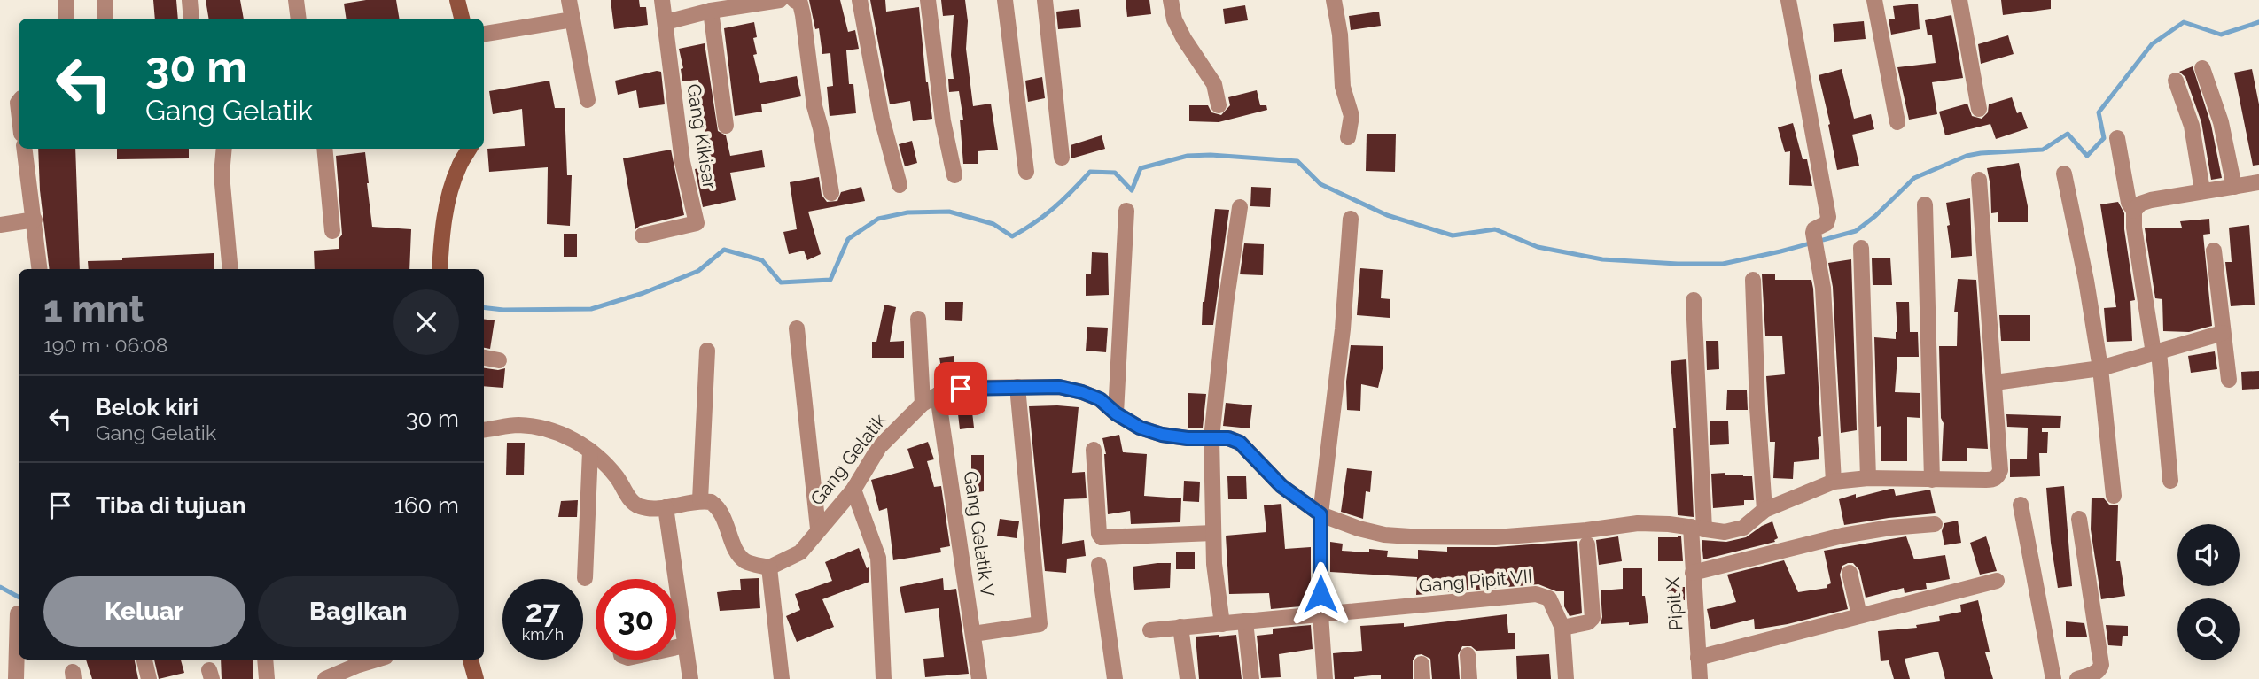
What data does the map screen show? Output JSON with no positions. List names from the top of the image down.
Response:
{
  "streets": {
    "street": [
      "Gang Kikisar",
      "Gang Gelatik",
      "Gang Gelatik V",
      "Gang Pipit VII",
      "Pipit X"
    ]
  },
  "crossings": [
    ["Gang Gelatik", "Gang Gelatik V"],
    ["Gang Gelatik", "Pipit X"]
  ],
  "page": {
    "turn": ["30 m", "Gang Gelatik"],
    "heading": ["1 mnt", "190 m · 06:08"],
    "list": [
      {
        "name": "Belok kiri",
        "note": "Gang Gelatik",
        "value": "30 m"
      },
      {
        "name": "Tiba di tujuan",
        "value": "160 m"
      }
    ],
    "buttons": ["Keluar", "Bagikan"],
    "speed": "27 km/h",
    "limit": "30"
  }
}
